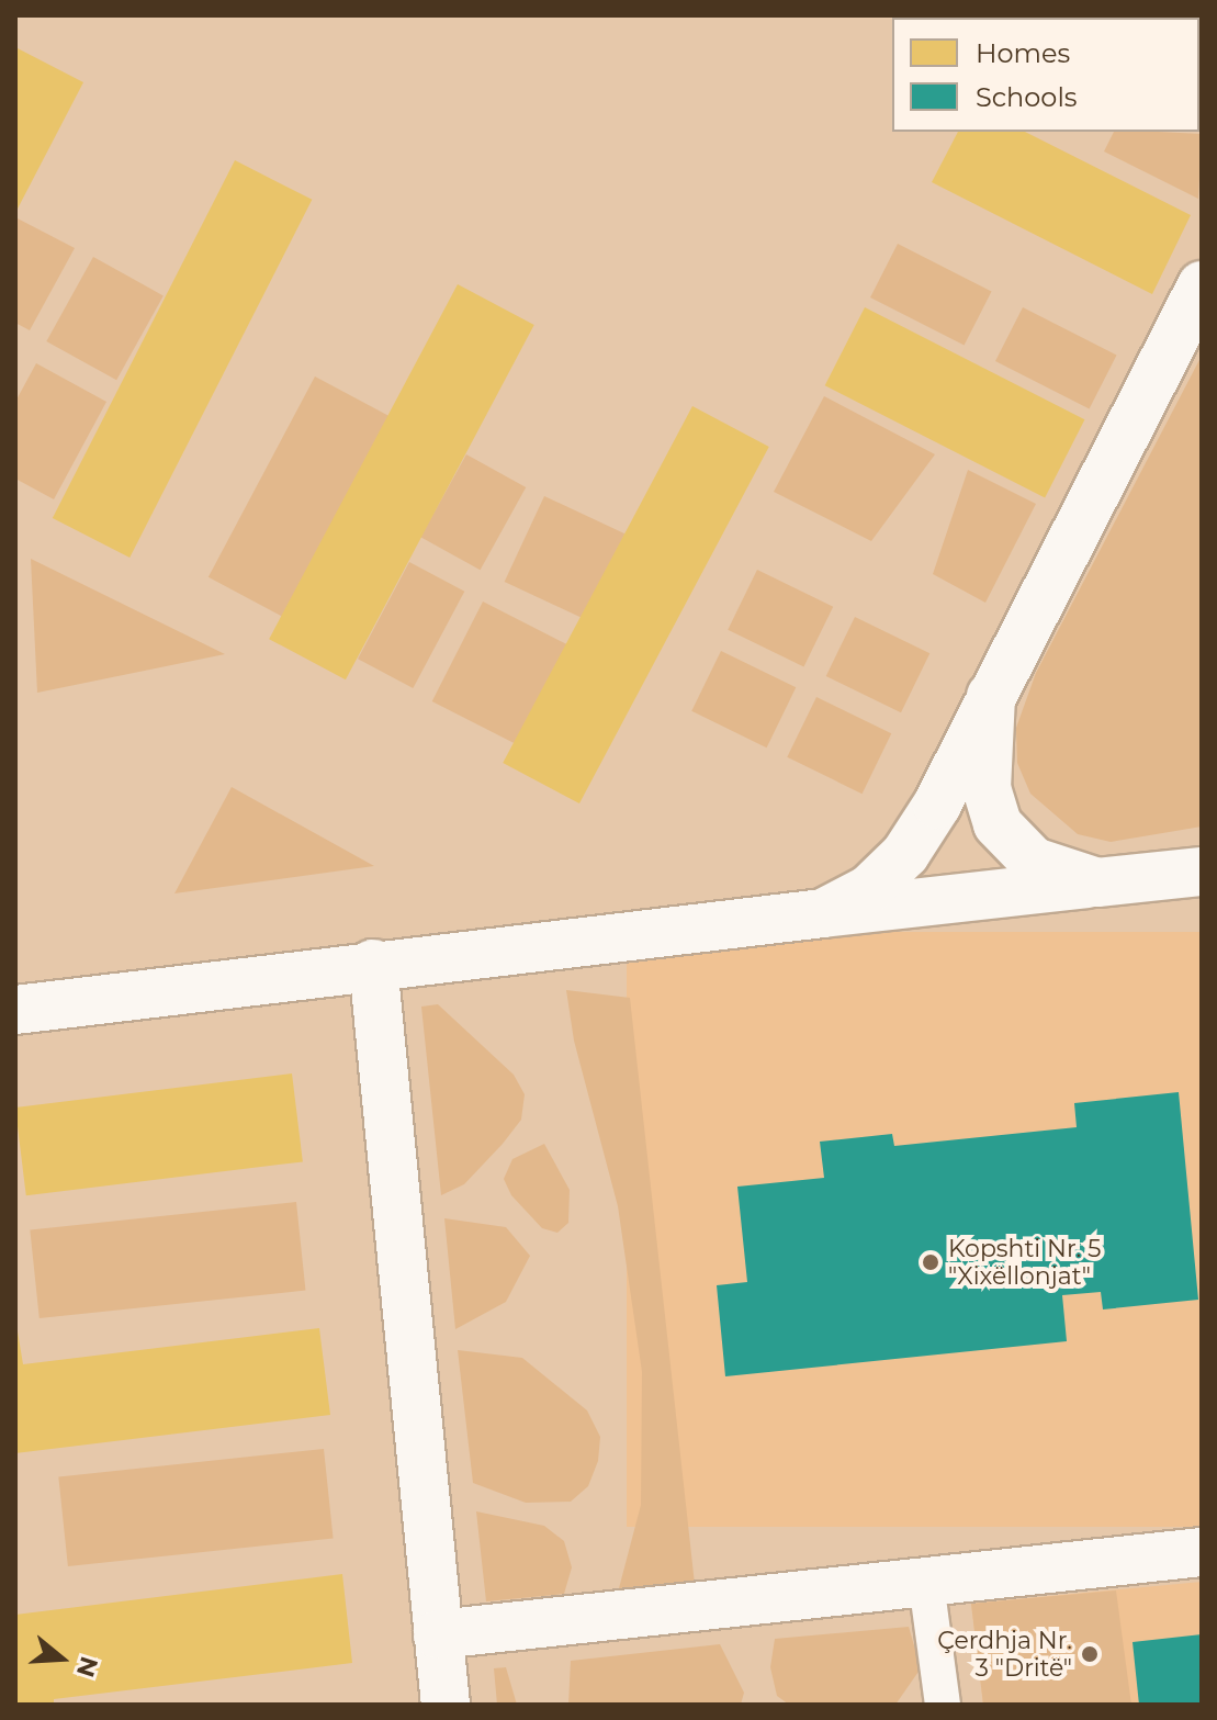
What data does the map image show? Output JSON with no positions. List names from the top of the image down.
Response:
{
  "places": ["Kopshti Nr. 5 \"Xixëllonjat\"", "Çerdhja Nr. 3 \"Dritë\""],
  "legend": ["Homes", "Schools"],
  "north": "right"
}
